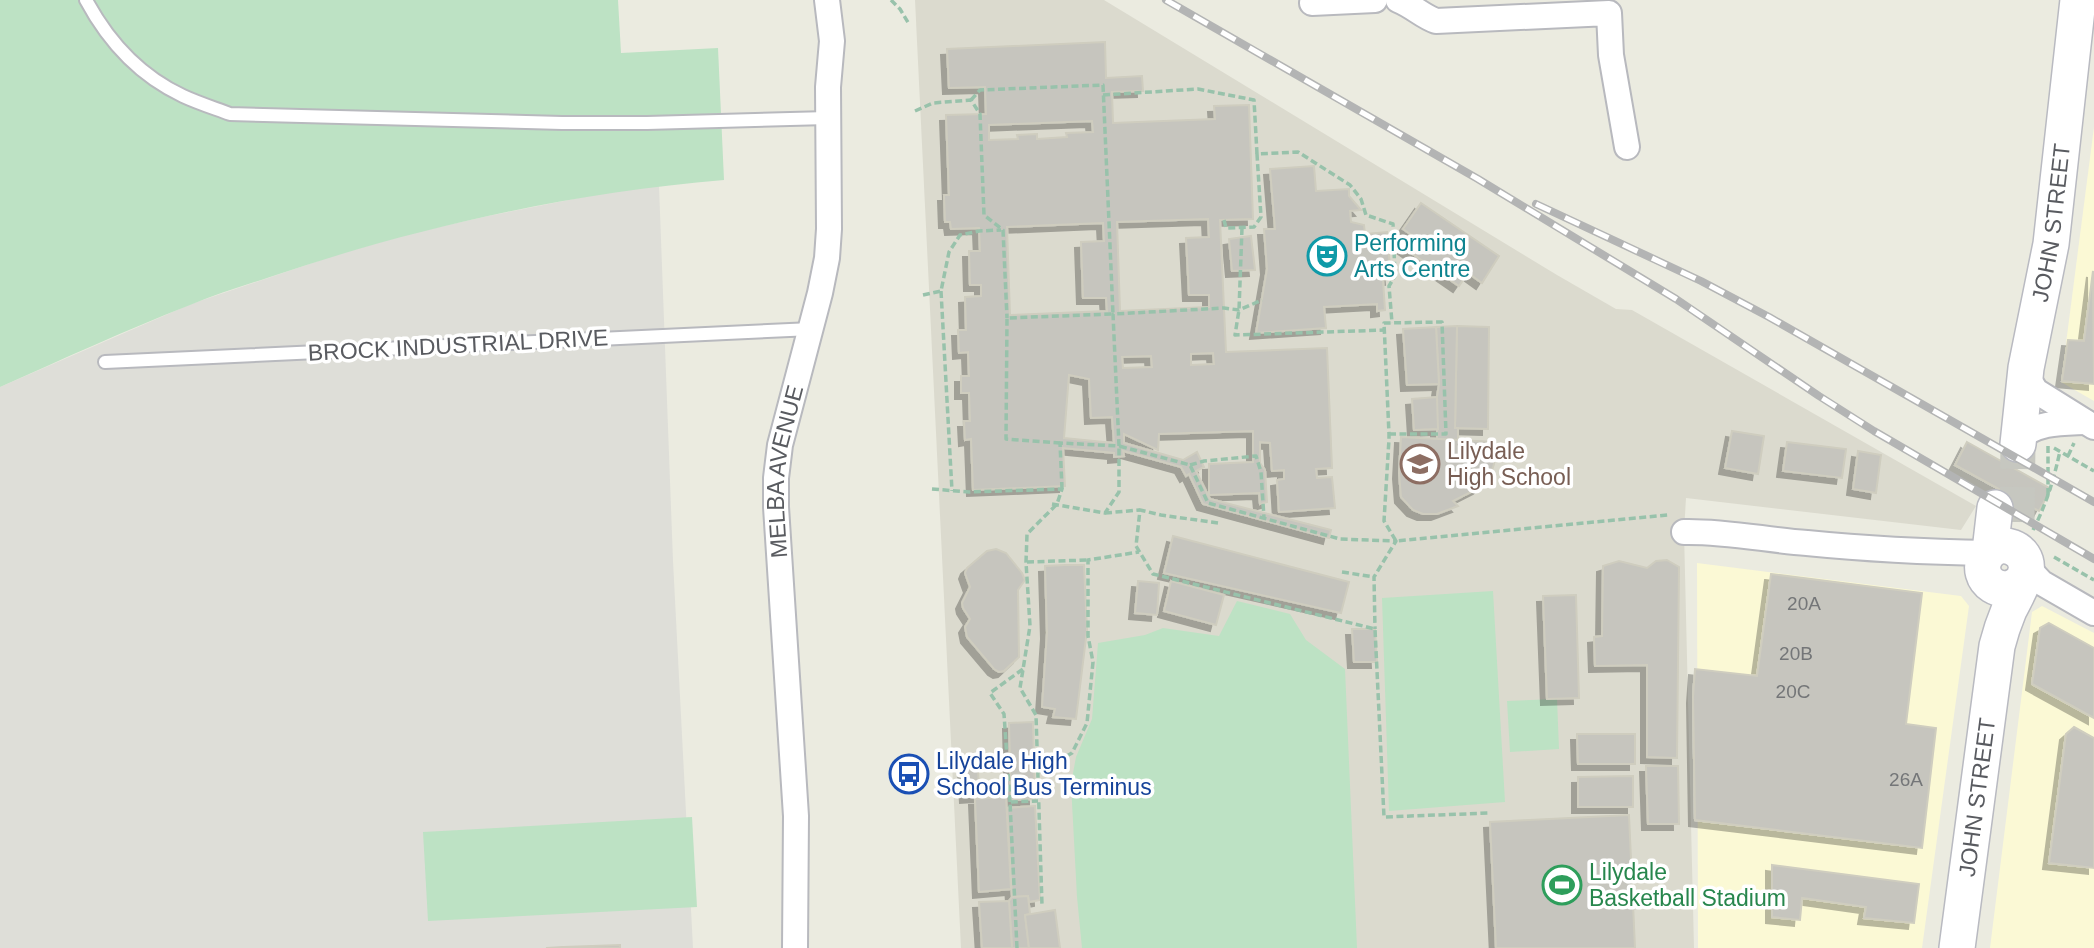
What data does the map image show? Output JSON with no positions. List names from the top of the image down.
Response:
{
  "streets": {
    "main road": ["JOHN STREET"],
    "street": ["MELBA AVENUE"],
    "lane": ["BROCK INDUSTRIAL DRIVE"]
  },
  "crossings": [
    ["BROCK INDUSTRIAL DRIVE", "MELBA AVENUE"]
  ],
  "places": {
    "theatre": ["Performing Arts Centre"],
    "school or university": ["Lilydale High School"],
    "bus stop": ["Lilydale High School Bus Terminus"],
    "sports": ["Lilydale Basketball Stadium"]
  },
  "house_numbers": [
    "20A",
    "20B",
    "20C",
    "26A"
  ]
}
